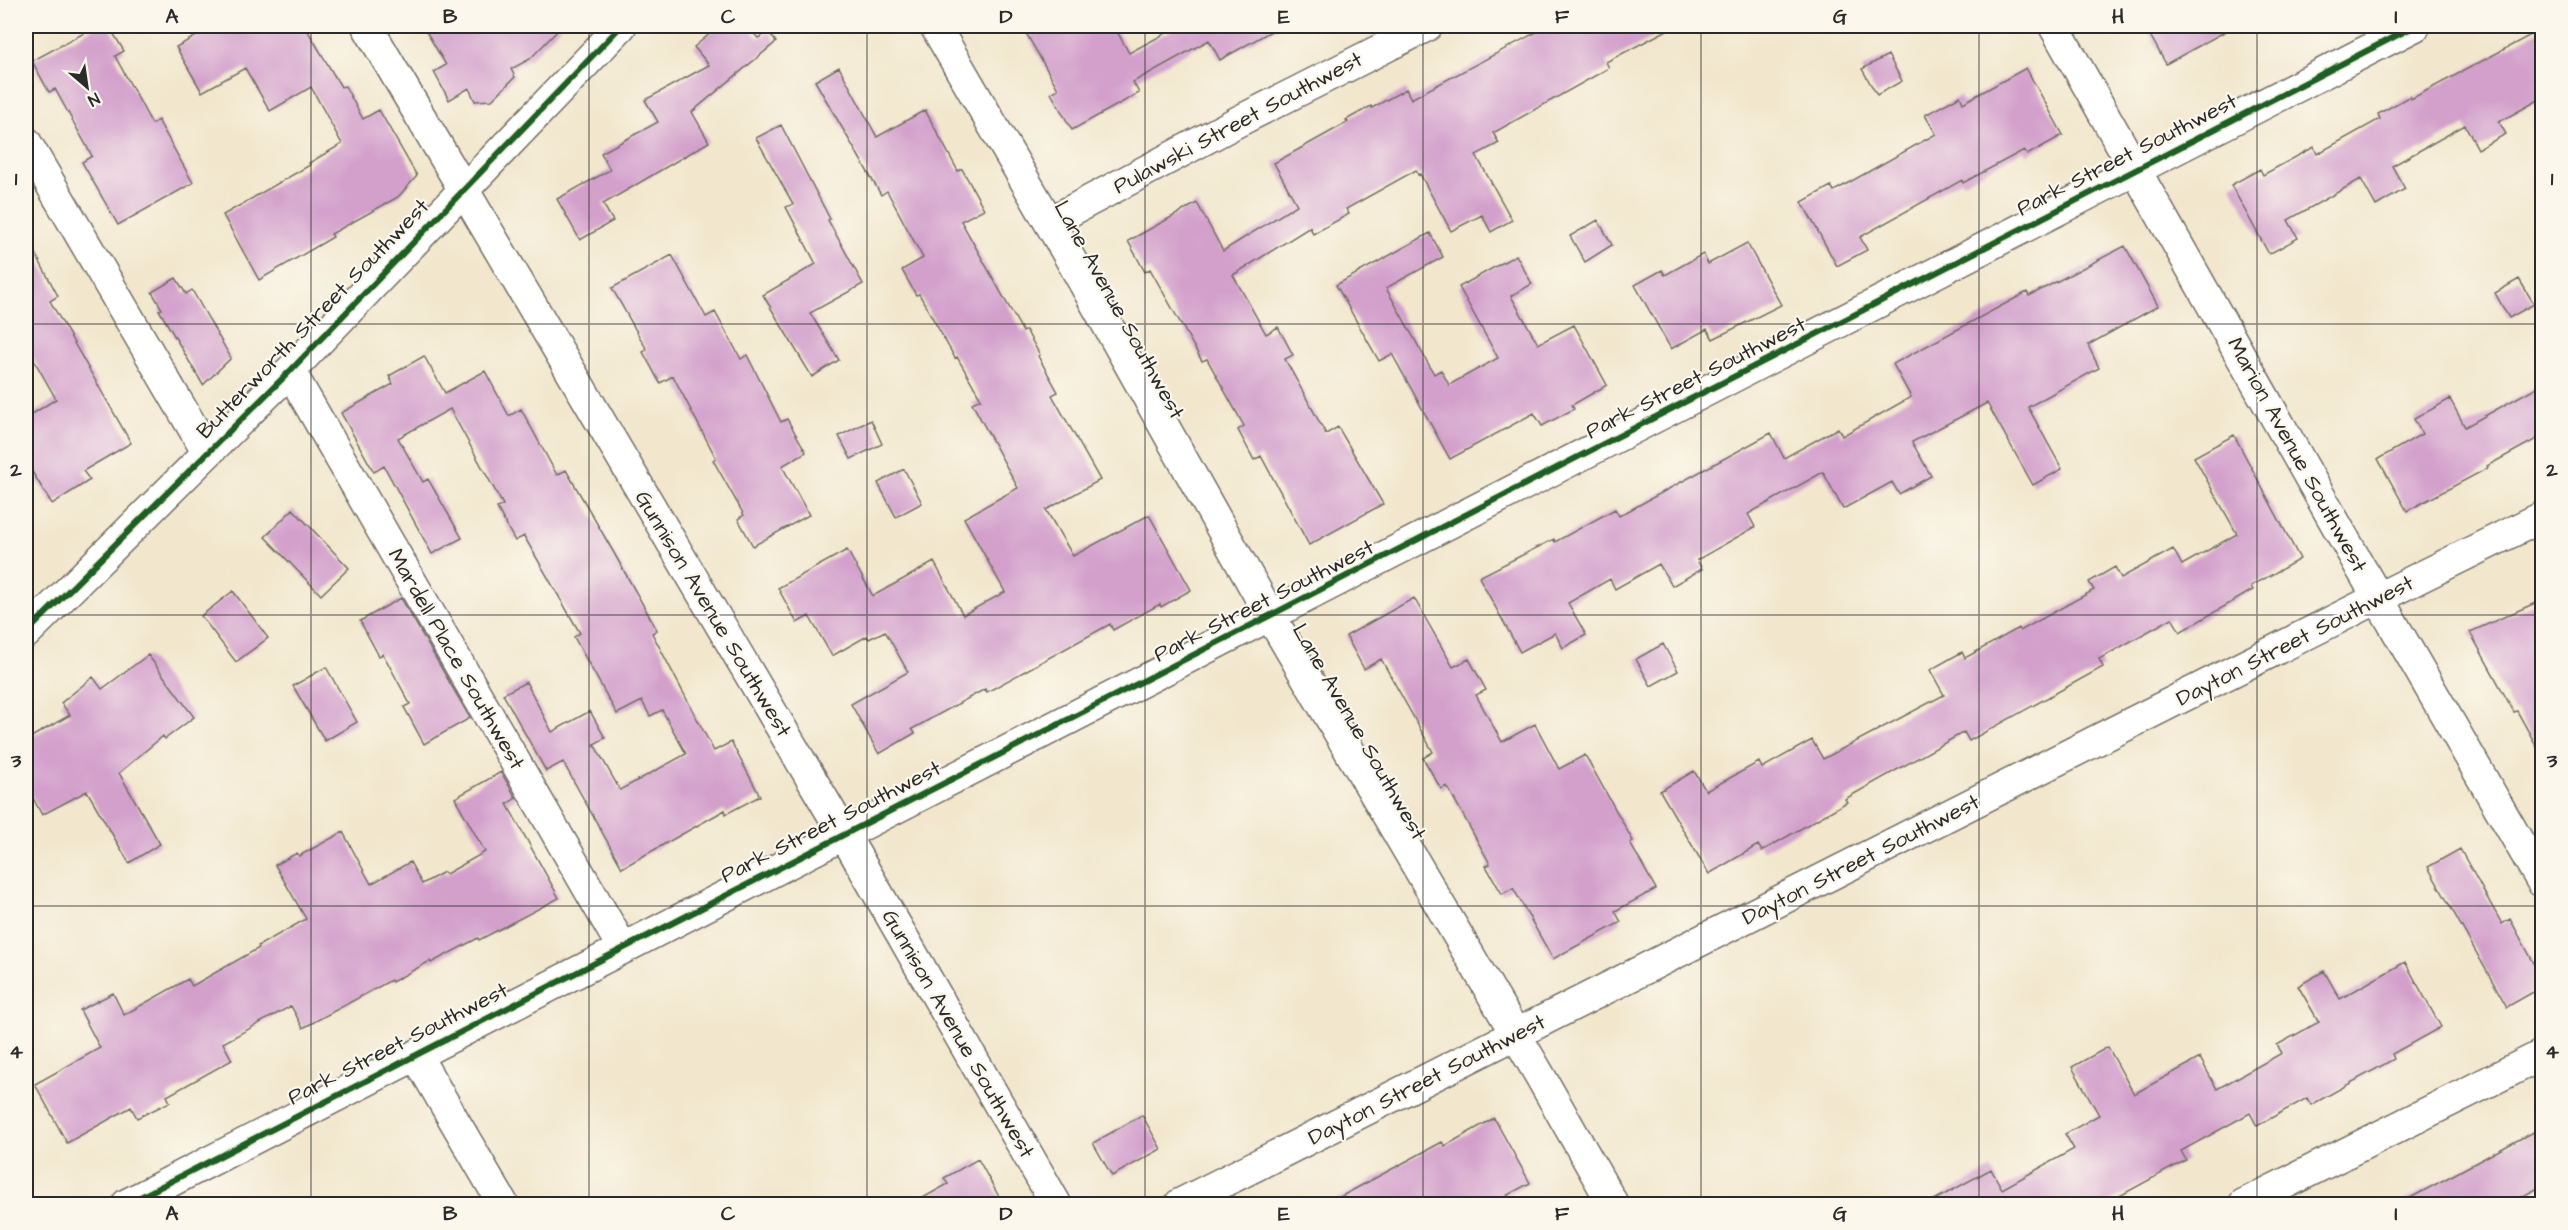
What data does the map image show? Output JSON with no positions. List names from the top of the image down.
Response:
{
  "streets": {
    "street": [
      "Pulawski Street Southwest",
      "Park Street Southwest",
      "Lane Avenue Southwest",
      "Butterworth Street Southwest",
      "Marion Avenue Southwest",
      "Gunnison Avenue Southwest",
      "Dayton Street Southwest",
      "Mardell Place Southwest"
    ]
  },
  "crossings": [
    ["Pulawski Street Southwest", "Lane Avenue Southwest"],
    ["Park Street Southwest", "Lane Avenue Southwest"],
    ["Park Street Southwest", "Marion Avenue Southwest"],
    ["Park Street Southwest", "Gunnison Avenue Southwest"],
    ["Park Street Southwest", "Mardell Place Southwest"],
    ["Lane Avenue Southwest", "Dayton Street Southwest"],
    ["Butterworth Street Southwest", "Gunnison Avenue Southwest"],
    ["Butterworth Street Southwest", "Mardell Place Southwest"],
    ["Marion Avenue Southwest", "Dayton Street Southwest"]
  ],
  "north": "bottom right",
  "grid": {
    "columns": [
      "A",
      "B",
      "C",
      "D",
      "E",
      "F",
      "G",
      "H",
      "I"
    ],
    "rows": [
      "1",
      "2",
      "3",
      "4"
    ]
  }
}
